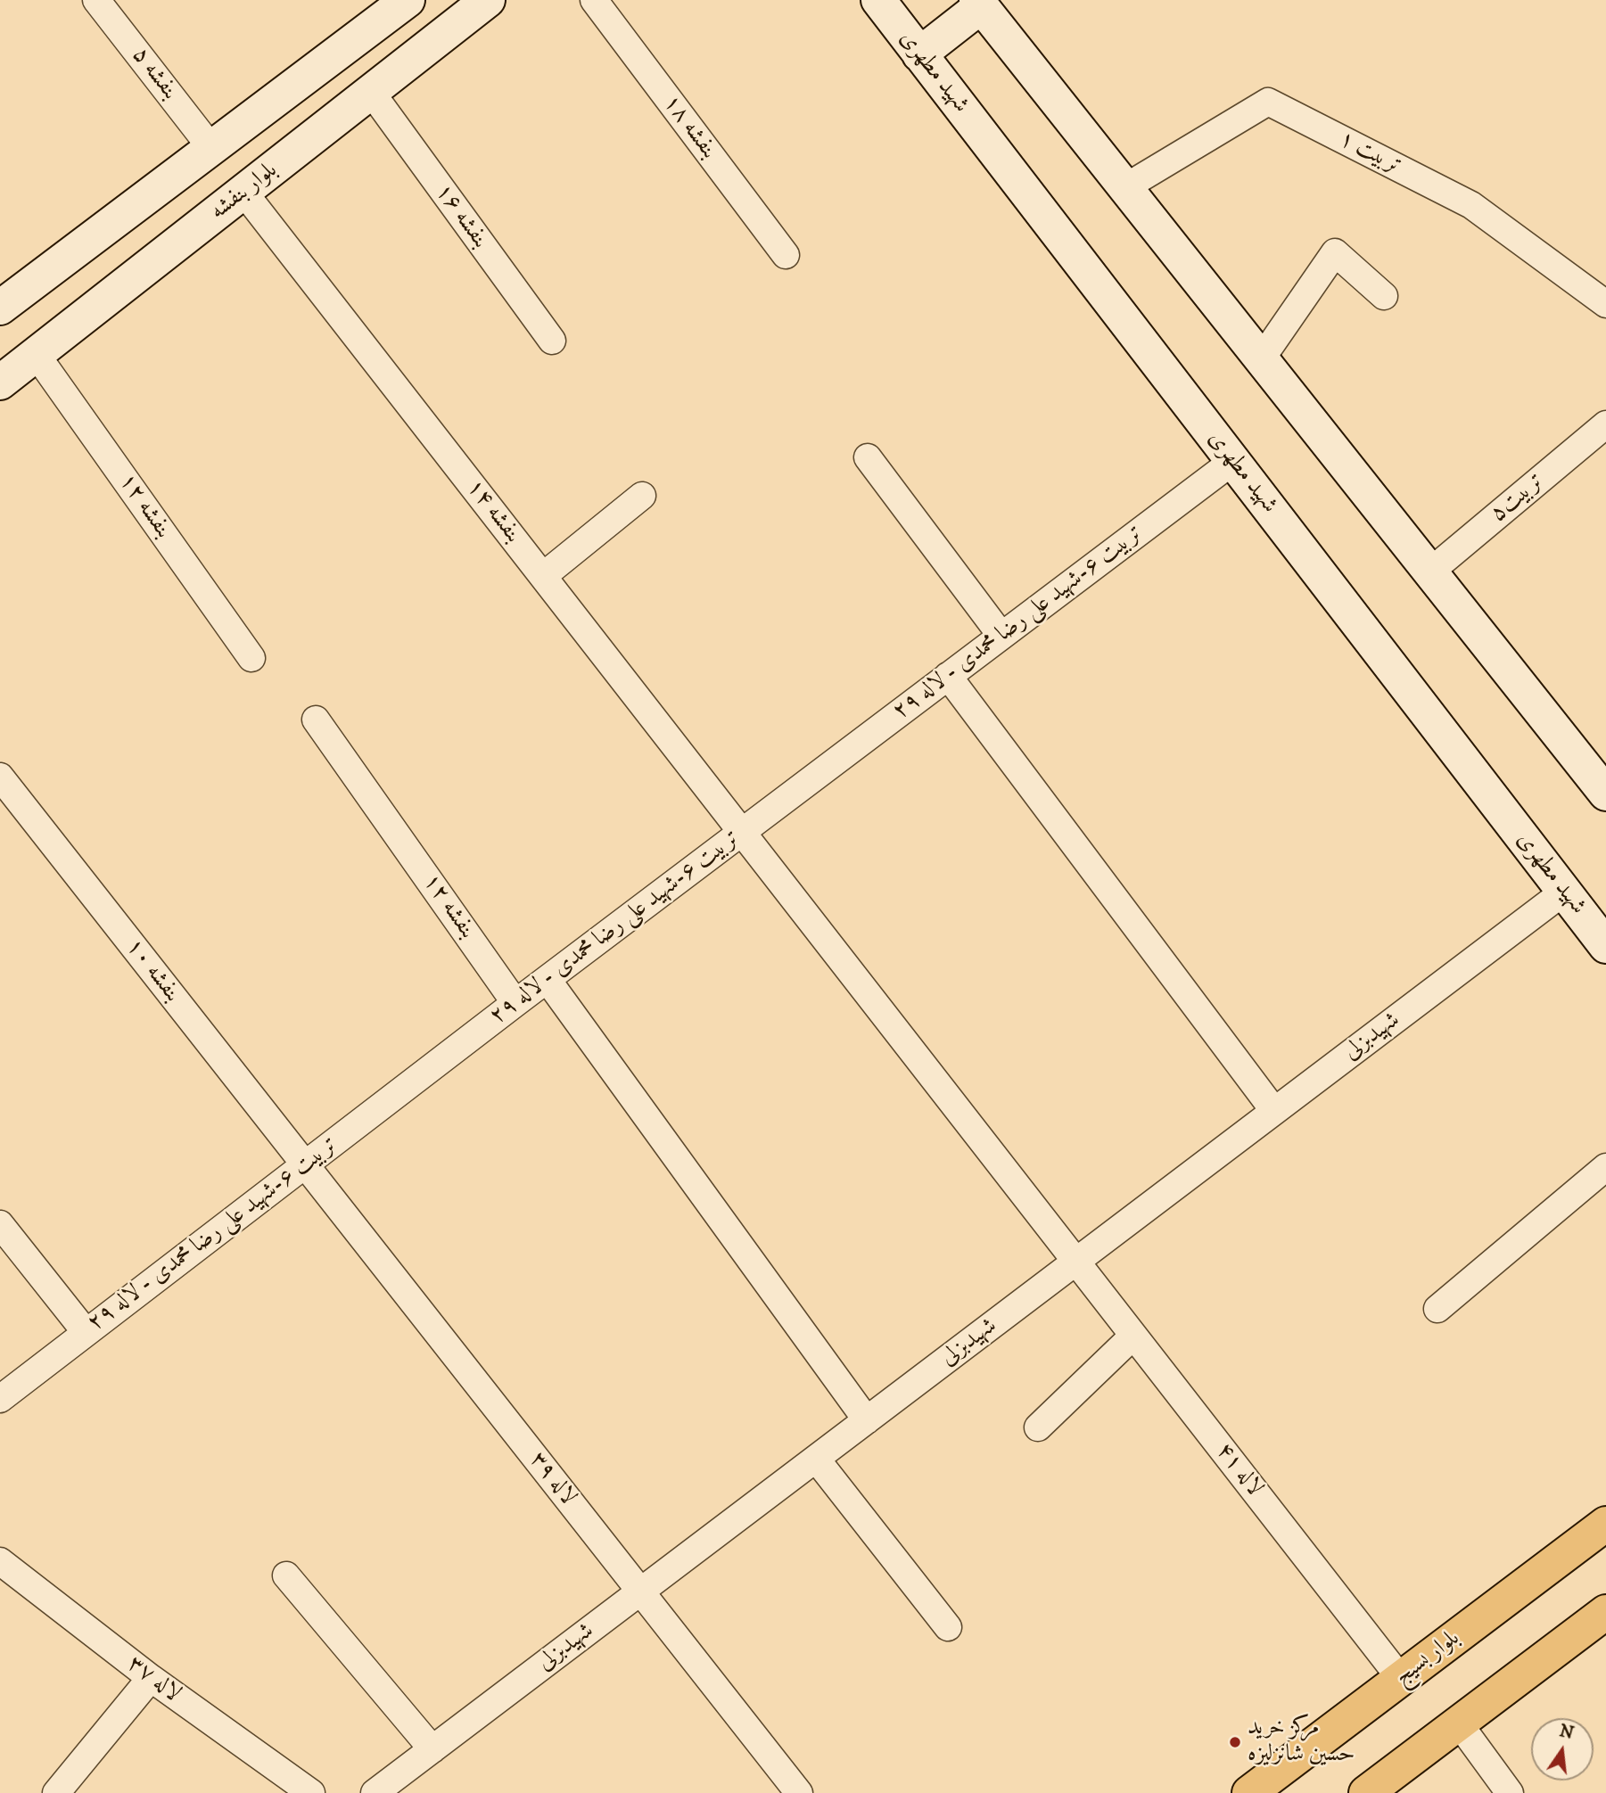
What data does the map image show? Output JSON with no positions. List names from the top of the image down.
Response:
{
  "streets": {
    "main road": ["شهید مطهری", "بلوار بنفشه", "بلوار بسیج"],
    "street": [
      "بنفشه ۵",
      "بنفشه ۱۸",
      "تربیت ۱",
      "بنفشه ۱۶",
      "تربیت۵",
      "بنفشه ۱۲",
      "بنفشه ۱۴",
      "تربیت ۶-شهید علی رضا محمدی - لاله ۲۹",
      "بنفشه ۱۰",
      "شهیدبزلی",
      "لاله ۴۱",
      "لاله ۳۹",
      "لاله ۳۷"
    ]
  },
  "crossings": [
    ["شهید مطهری", "تربیت ۶-شهید علی رضا محمدی - لاله ۲۹"],
    ["شهید مطهری", "شهیدبزلی"],
    ["بلوار بنفشه", "بنفشه ۱۶"],
    ["بلوار بنفشه", "بنفشه ۱۲"],
    ["بلوار بنفشه", "بنفشه ۱۴"],
    ["بنفشه ۱۲", "تربیت ۶-شهید علی رضا محمدی - لاله ۲۹"],
    ["بنفشه ۱۴", "تربیت ۶-شهید علی رضا محمدی - لاله ۲۹"],
    ["بنفشه ۱۴", "شهیدبزلی"],
    ["بنفشه ۱۴", "لاله ۴۱"],
    ["تربیت ۶-شهید علی رضا محمدی - لاله ۲۹", "بنفشه ۱۰"],
    ["تربیت ۶-شهید علی رضا محمدی - لاله ۲۹", "لاله ۳۹"],
    ["بنفشه ۱۰", "لاله ۳۹"],
    ["شهیدبزلی", "لاله ۴۱"],
    ["شهیدبزلی", "لاله ۳۹"],
    ["لاله ۴۱", "بلوار بسیج"]
  ],
  "places": ["مرکز خرید حسین شانزلیزه"],
  "north": "top"
}
